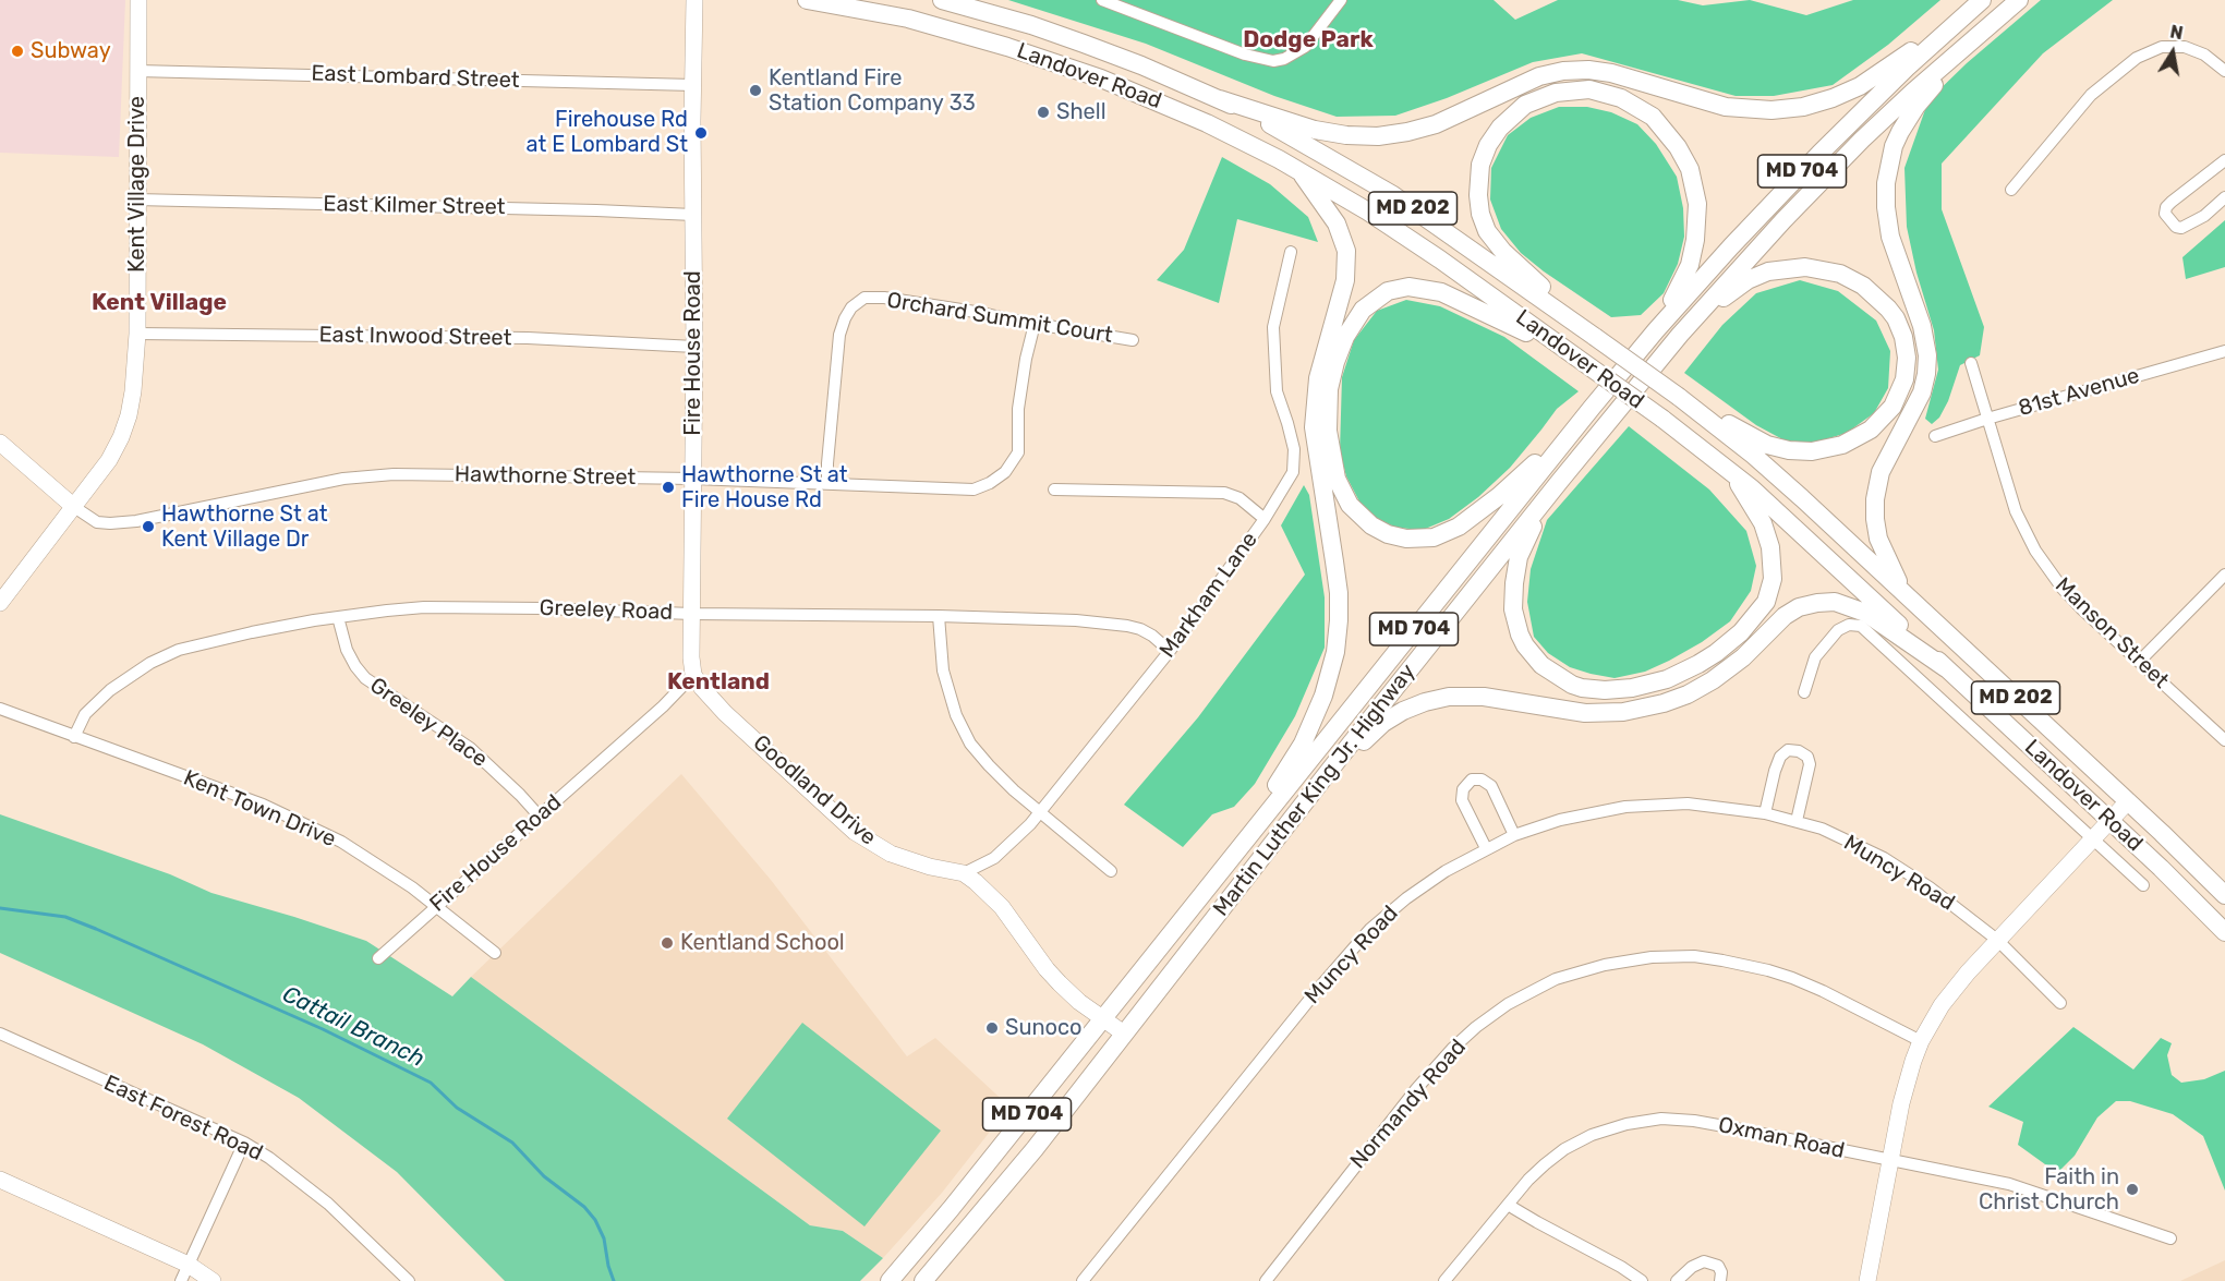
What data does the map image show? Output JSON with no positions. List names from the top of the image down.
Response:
{
  "streets": {
    "main road": [
      "Landover Road",
      "MD 704",
      "MD 202",
      "Martin Luther King Jr. Highway"
    ],
    "street": [
      "East Lombard Street",
      "Kent Village Drive",
      "East Kilmer Street",
      "Orchard Summit Court",
      "East Inwood Street",
      "Fire House Road",
      "81st Avenue",
      "Hawthorne Street",
      "Markham Lane",
      "Greeley Road",
      "Manson Street",
      "Greeley Place",
      "Goodland Drive",
      "Kent Town Drive",
      "Muncy Road",
      "Normandy Road",
      "East Forest Road",
      "Oxman Road"
    ]
  },
  "crossings": [
    ["East Lombard Street", "Kent Village Drive"],
    ["East Lombard Street", "Fire House Road"],
    ["Kent Village Drive", "East Kilmer Street"],
    ["Kent Village Drive", "East Inwood Street"],
    ["Kent Village Drive", "Hawthorne Street"],
    ["East Kilmer Street", "Fire House Road"],
    ["Orchard Summit Court", "Hawthorne Street"],
    ["East Inwood Street", "Fire House Road"],
    ["Fire House Road", "Hawthorne Street"],
    ["Fire House Road", "Greeley Road"],
    ["Fire House Road", "Greeley Place"],
    ["Fire House Road", "Goodland Drive"],
    ["Fire House Road", "Kent Town Drive"],
    ["81st Avenue", "Manson Street"],
    ["Markham Lane", "Greeley Road"],
    ["Markham Lane", "Goodland Drive"],
    ["Greeley Road", "Greeley Place"],
    ["Greeley Road", "Kent Town Drive"],
    ["Goodland Drive", "Martin Luther King Jr. Highway"]
  ],
  "districts": ["Dodge Park", "Kent Village", "Kentland"],
  "water": ["Cattail Branch"],
  "places": [
    "Subway",
    "Kentland Fire Station Company 33",
    "Shell",
    "Firehouse Rd at E Lombard St",
    "Hawthorne St at Fire House Rd",
    "Hawthorne St at Kent Village Dr",
    "Kentland School",
    "Sunoco",
    "Faith in Christ Church"
  ],
  "north": "top"
}
